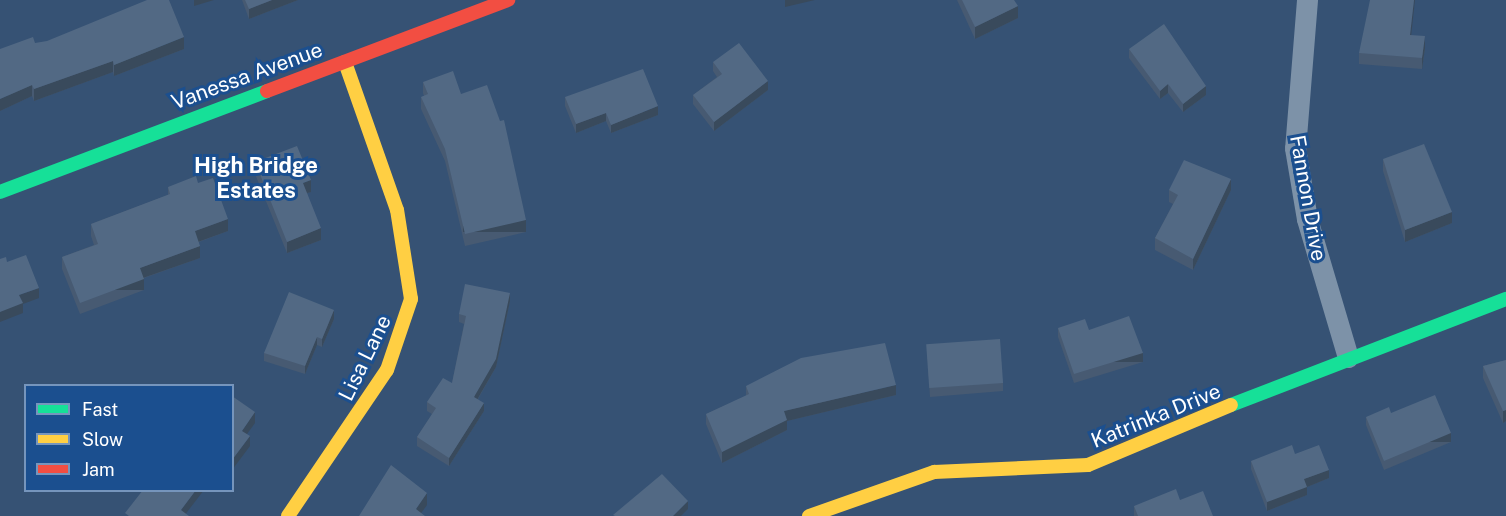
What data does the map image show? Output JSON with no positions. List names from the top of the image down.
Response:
{
  "streets": {
    "street": [
      "Vanessa Avenue",
      "Fannon Drive",
      "Lisa Lane",
      "Katrinka Drive"
    ]
  },
  "crossings": [
    ["Vanessa Avenue", "Lisa Lane"],
    ["Fannon Drive", "Katrinka Drive"]
  ],
  "districts": ["High Bridge Estates"],
  "legend": ["Fast", "Slow", "Jam"]
}
